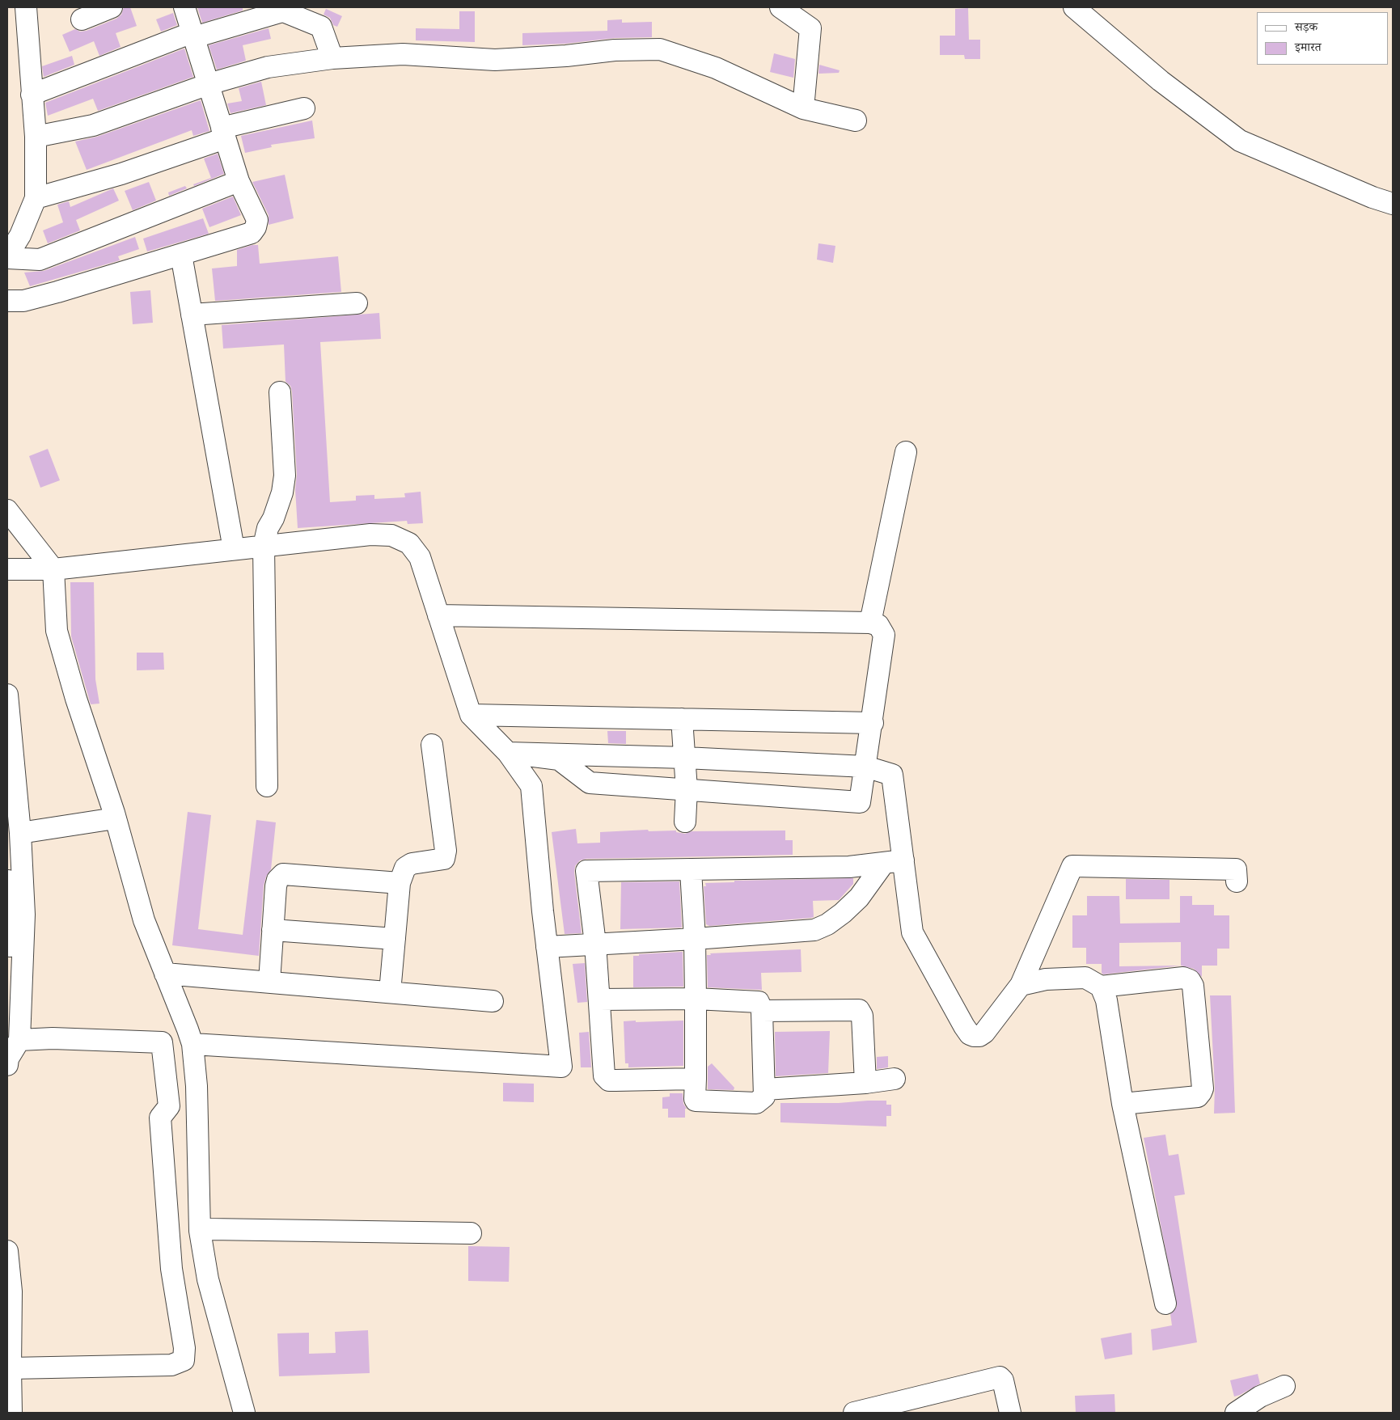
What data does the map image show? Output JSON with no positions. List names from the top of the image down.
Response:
{
  "legend": ["सड़क", "इमारत"]
}
